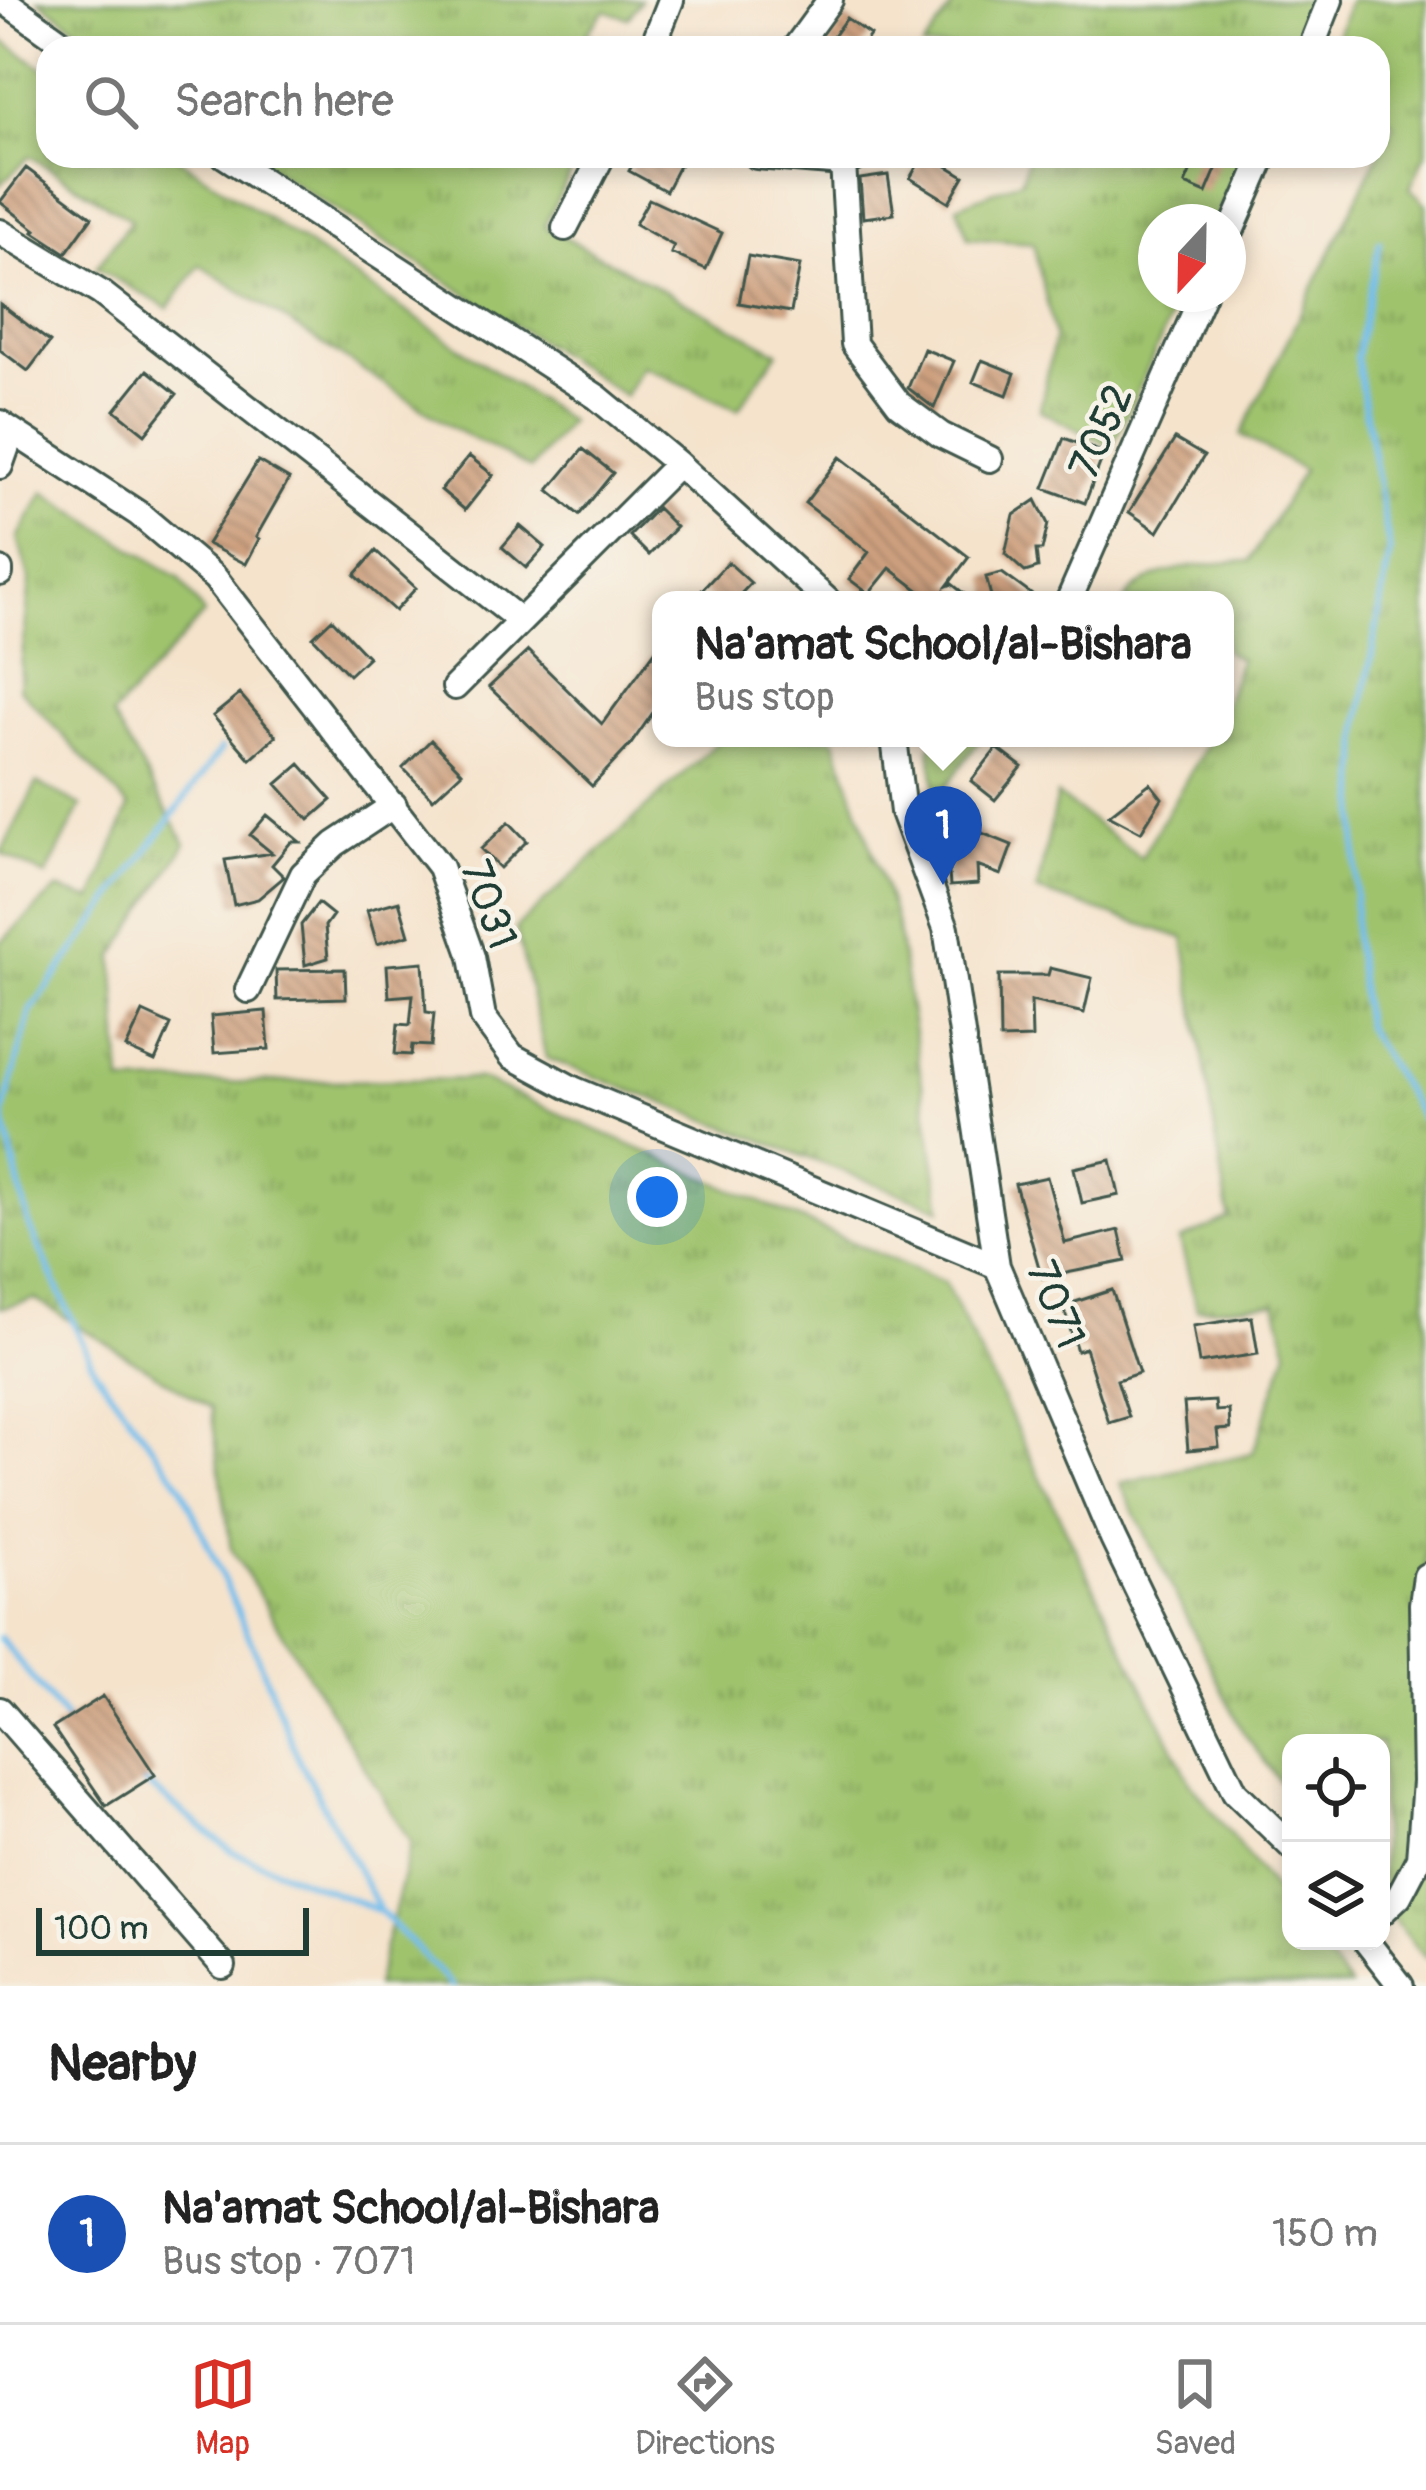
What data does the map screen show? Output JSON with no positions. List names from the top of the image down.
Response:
{
  "streets": {
    "street": ["7052", "7031", "7071"]
  },
  "crossings": [
    ["7031", "7071"]
  ],
  "scale_bar": "100 m",
  "north": "bottom",
  "page": {
    "search": "Search here",
    "popup": ["Na'amat School/al-Bishara", "Bus stop"],
    "pins": "1",
    "scale": "100 m",
    "heading": "Nearby",
    "list": [
      {
        "mark": "1",
        "name": "Na'amat School/al-Bishara",
        "note": "Bus stop · 7071",
        "value": "150 m"
      }
    ],
    "nav": ["Map", "Directions", "Saved"]
  }
}
